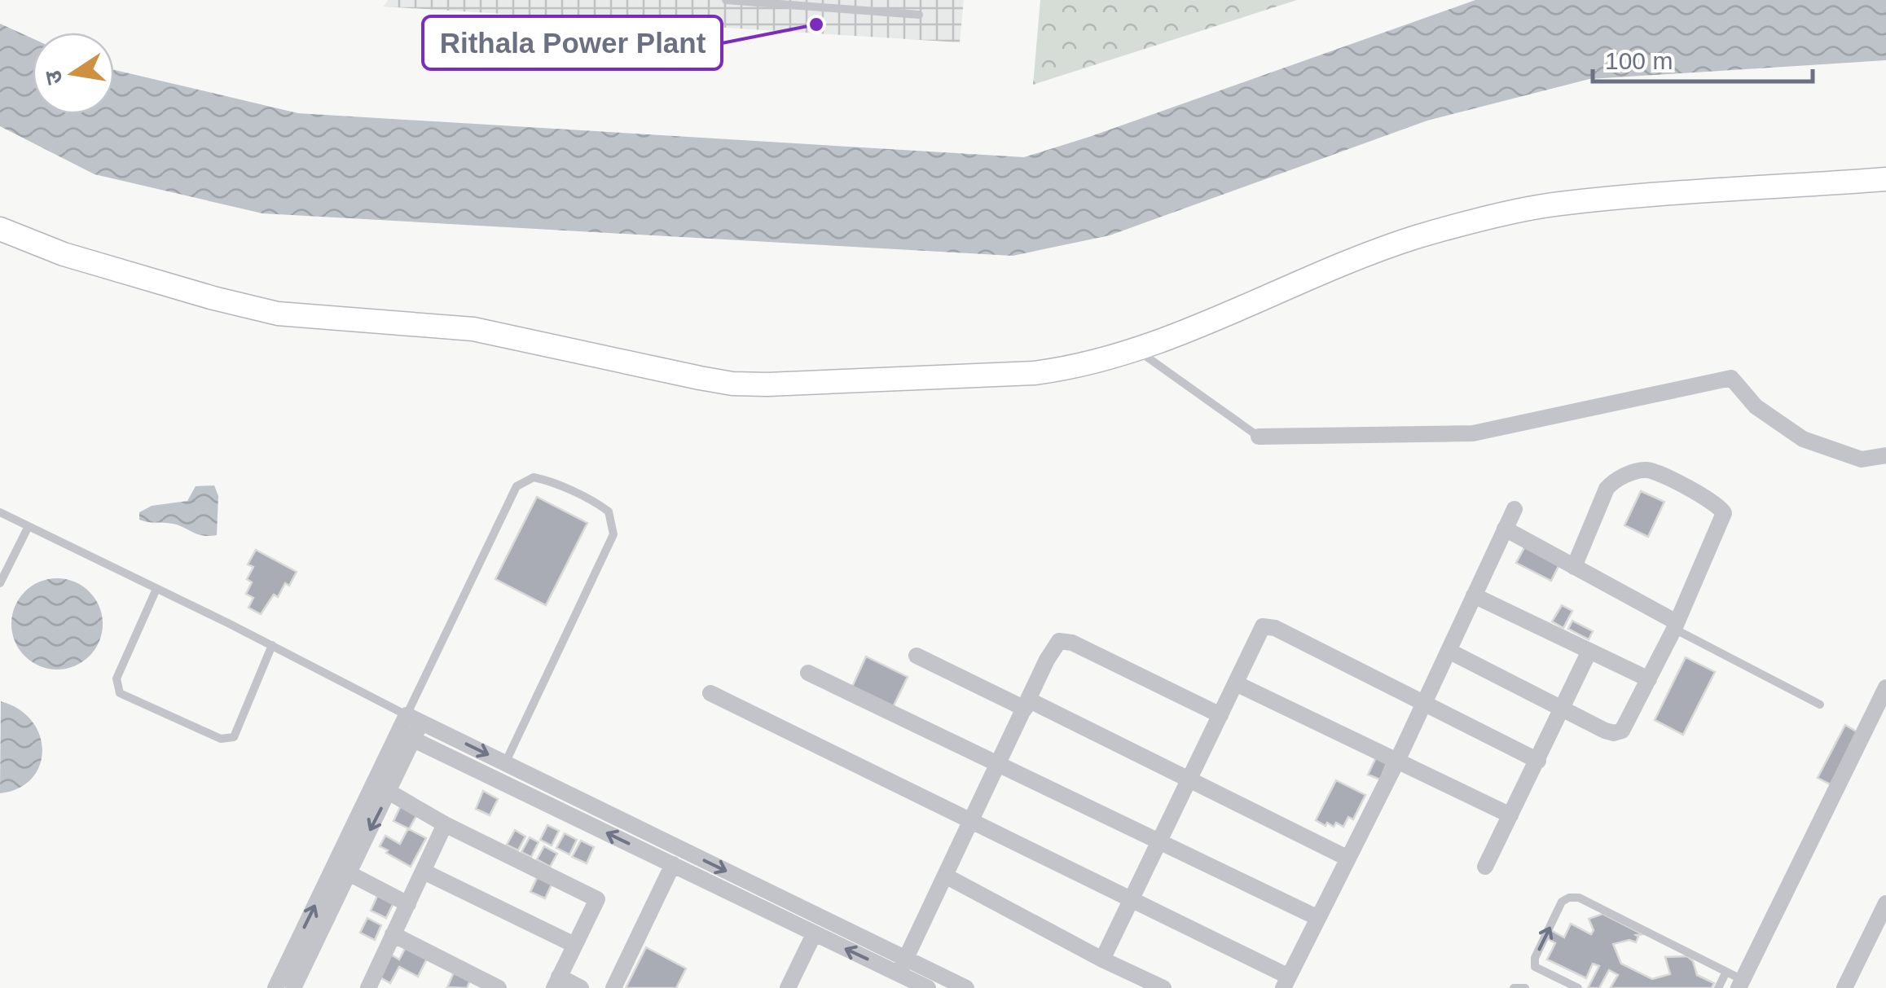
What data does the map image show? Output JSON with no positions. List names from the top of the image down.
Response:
{
  "places": ["Rithala Power Plant"],
  "scale_bar": "100 m",
  "north": "left"
}
